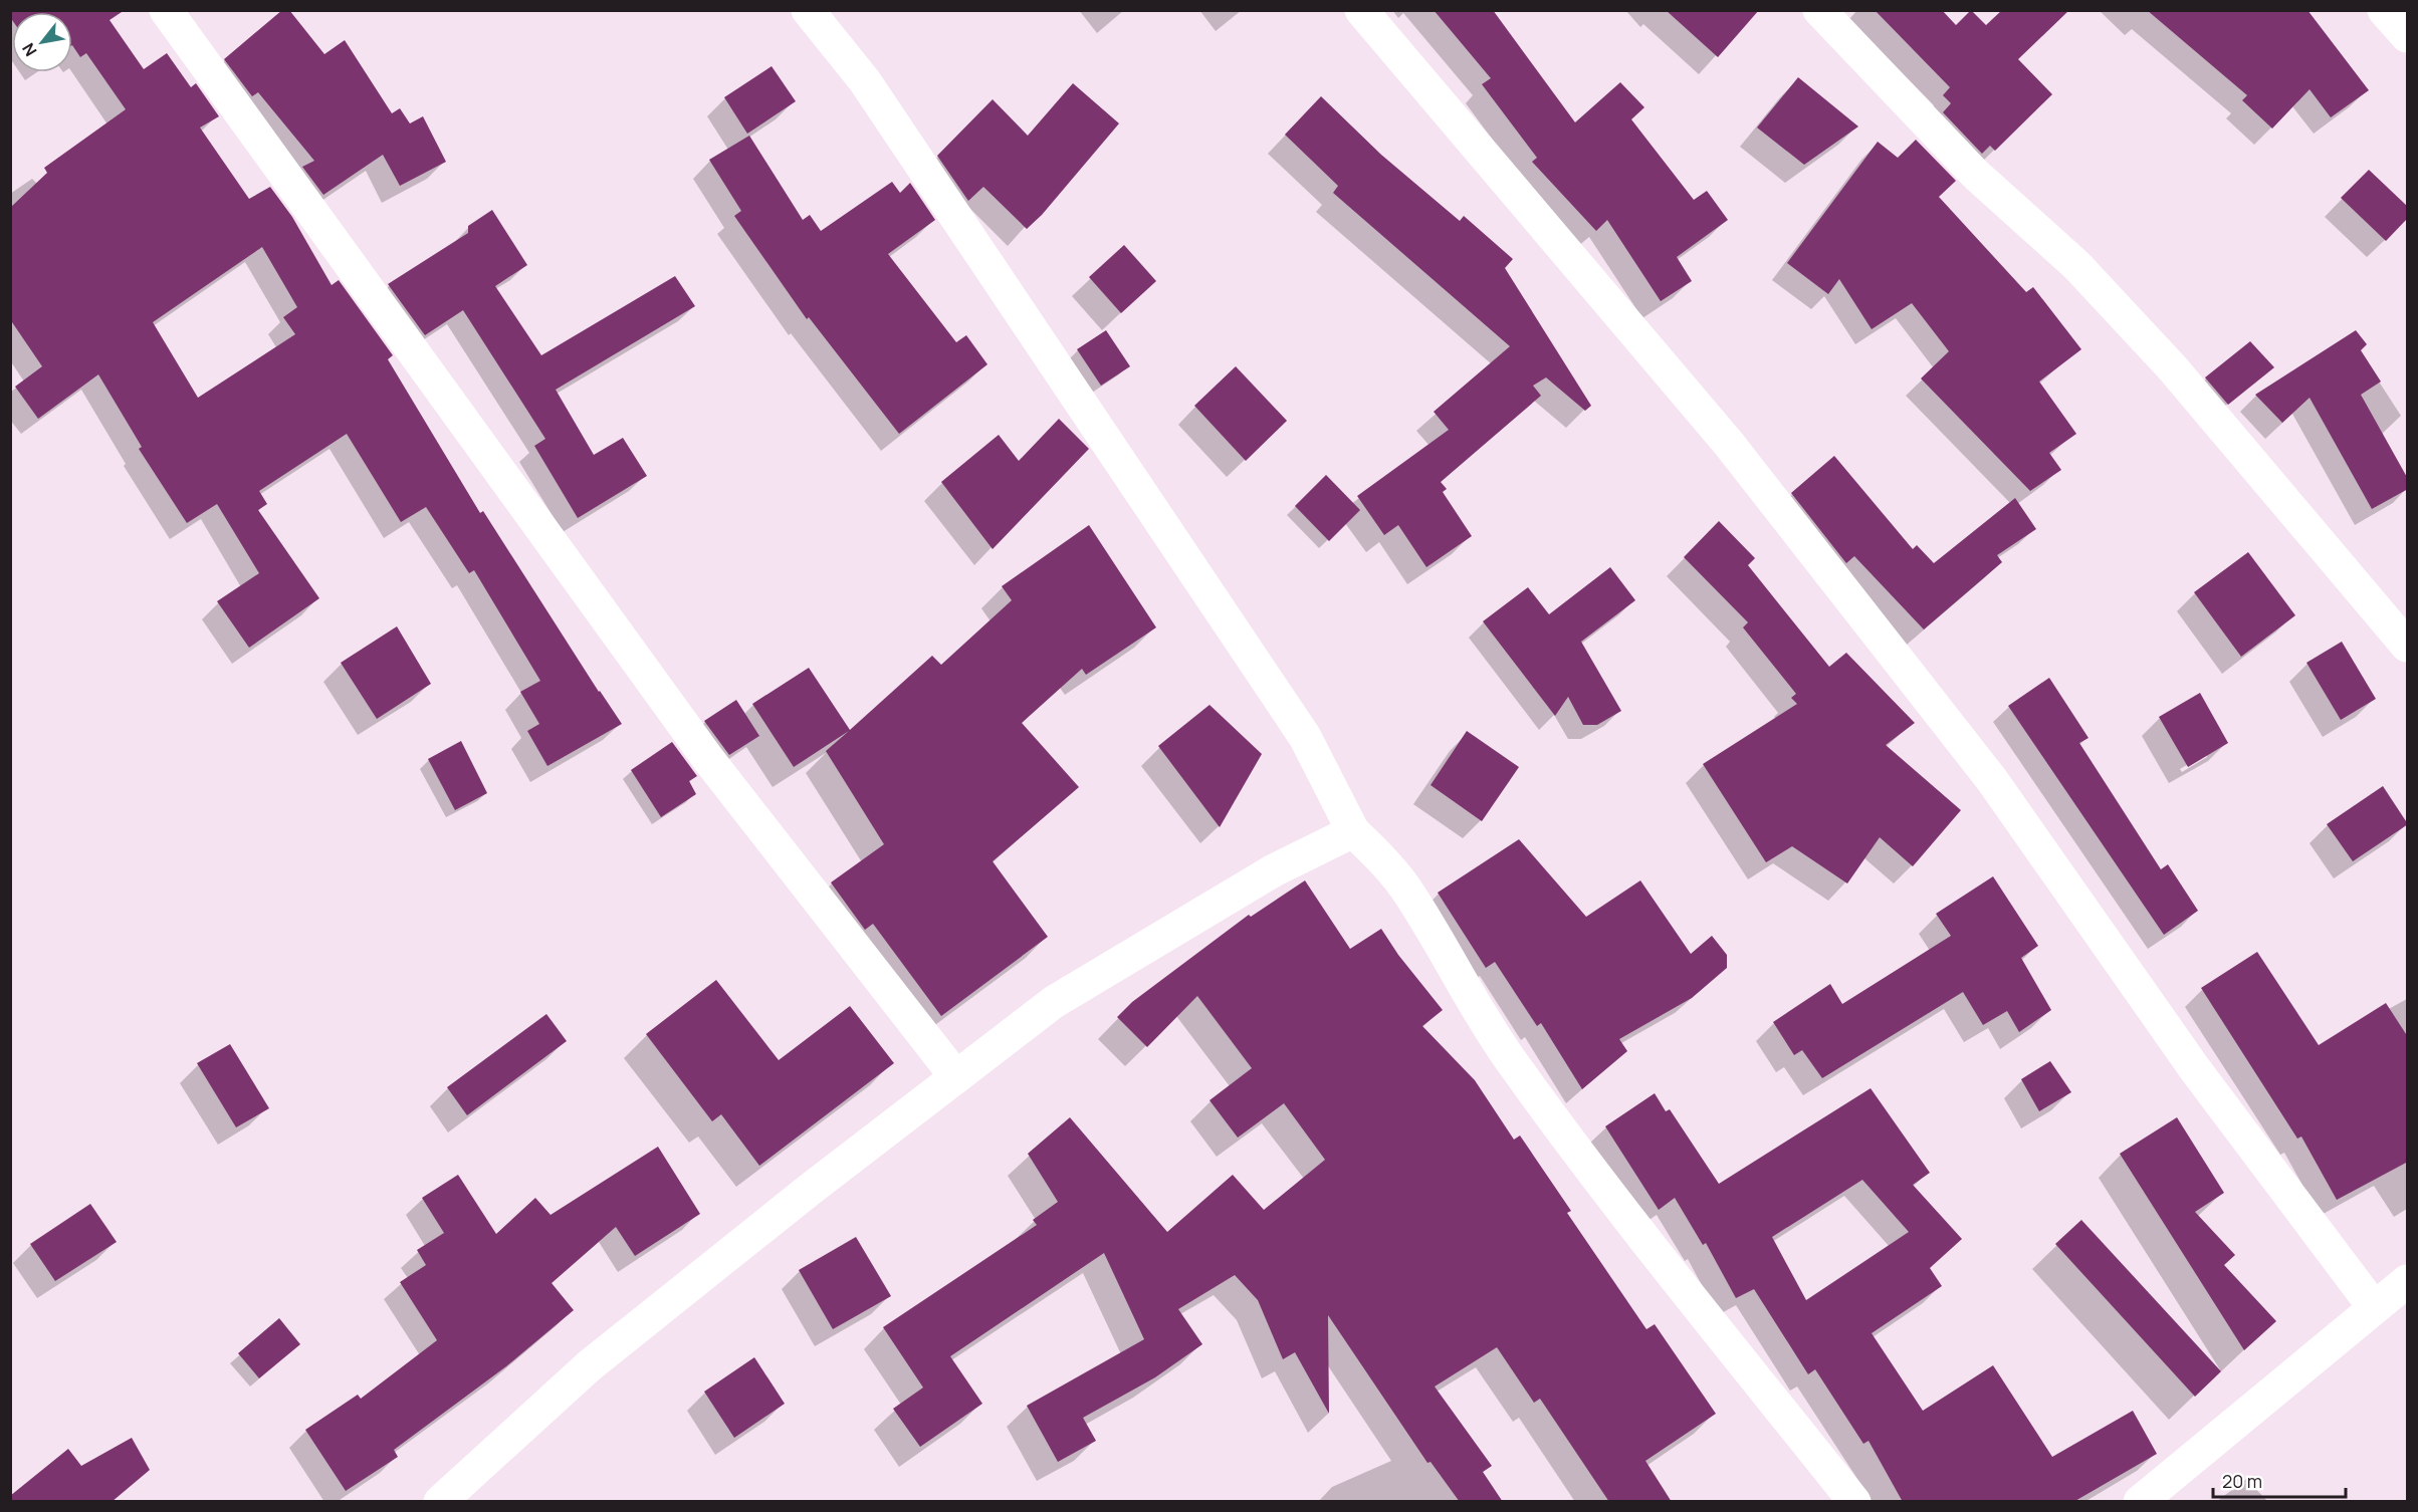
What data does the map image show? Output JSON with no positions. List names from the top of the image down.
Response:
{
  "scale_bar": "20 m",
  "north": "bottom left"
}
